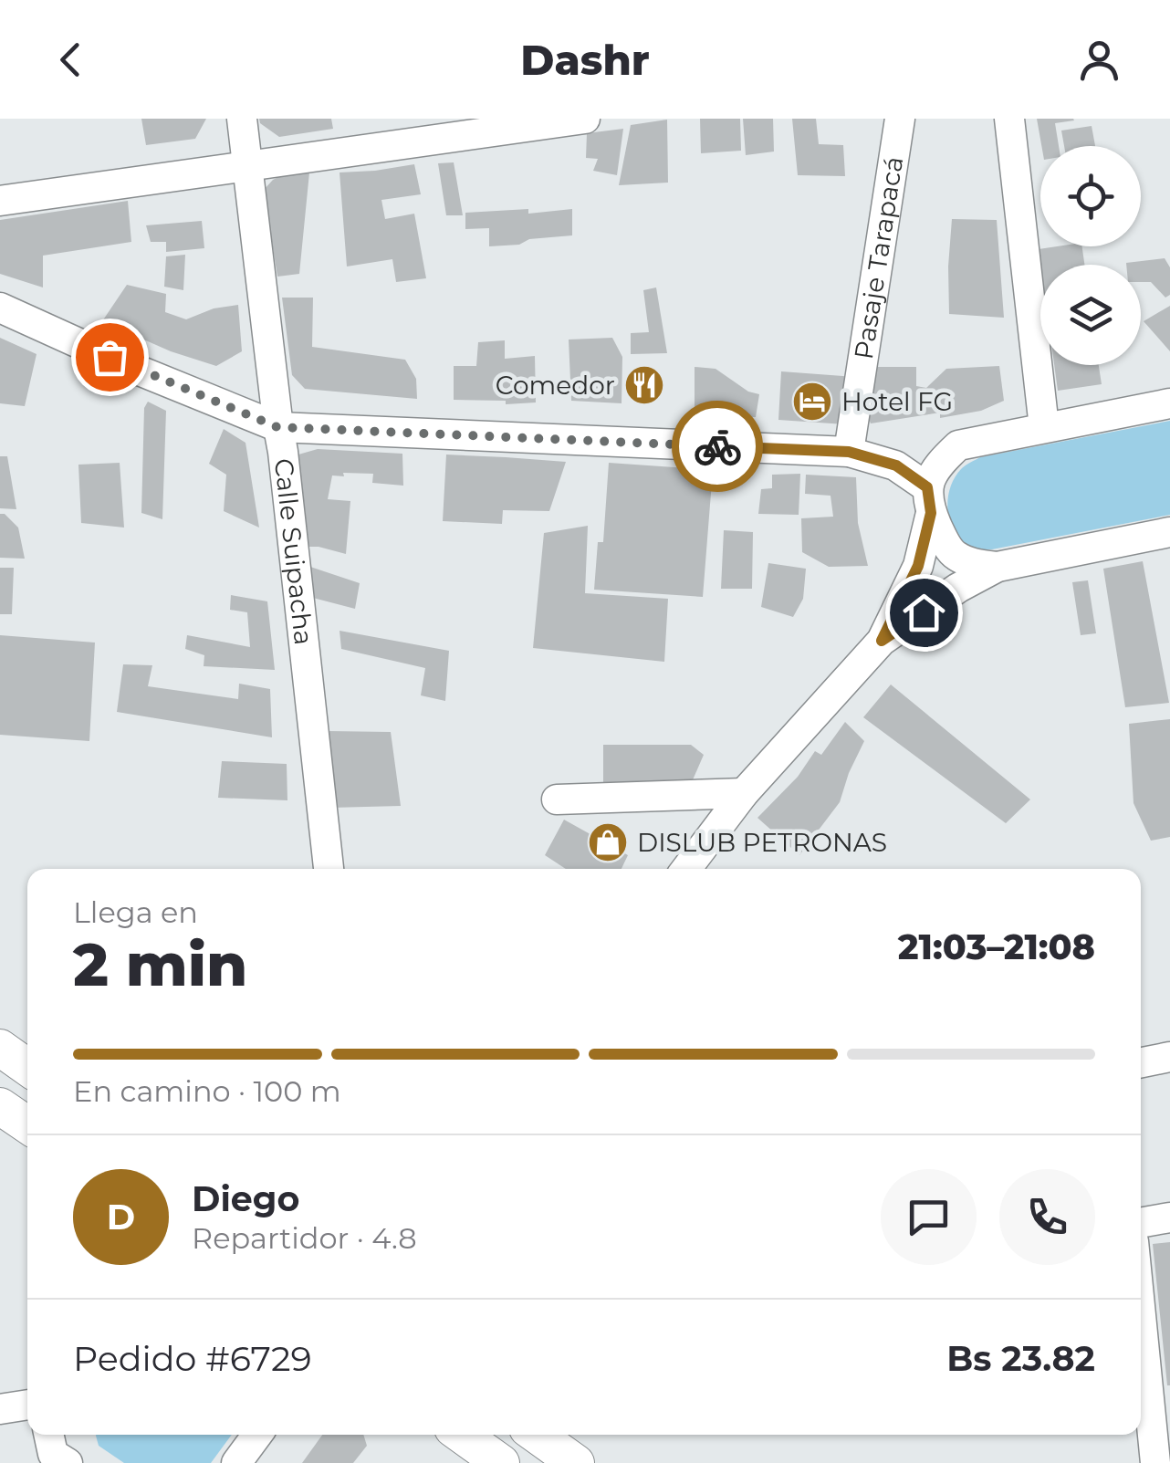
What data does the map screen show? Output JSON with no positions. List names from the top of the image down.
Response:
{
  "streets": {
    "street": ["Pasaje Tarapacá", "Calle Suipacha"]
  },
  "places": {
    "restaurant": ["Comedor"],
    "hotel": ["Hotel FG"],
    "shop": ["DISLUB PETRONAS"]
  },
  "page": {
    "header": "Dashr",
    "heading": ["2 min", "Llega en", "21:03–21:08"],
    "panel": [
      "Diego",
      "Repartidor · 4.8",
      "Pedido #6729",
      "Bs 23.82"
    ],
    "bar": "En camino · 100 m",
    "round": "D"
  }
}
